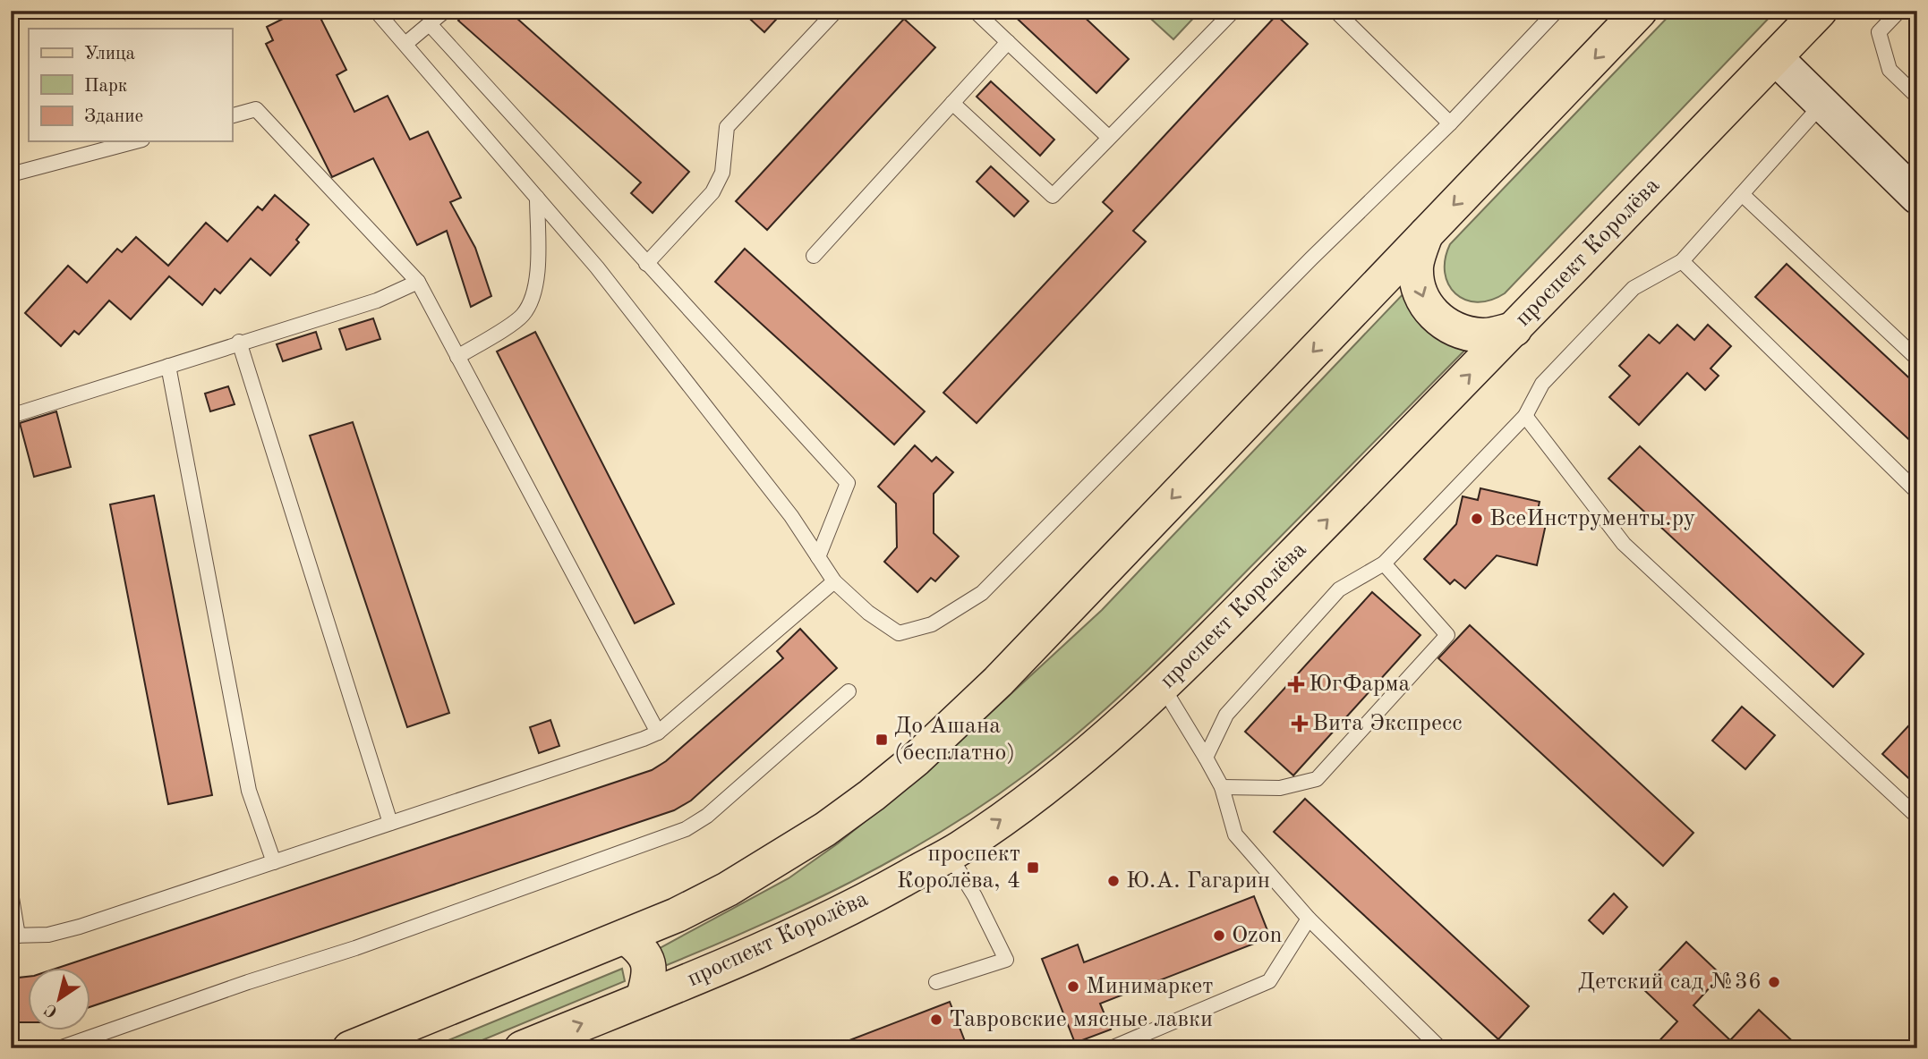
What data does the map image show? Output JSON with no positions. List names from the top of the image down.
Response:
{
  "streets": {
    "main road": ["проспект Королёва"]
  },
  "places": {
    "other": [
      "ВсеИнструменты.ру",
      "Ю.А. Гагарин",
      "Ozon",
      "Детский сад №36",
      "Минимаркет",
      "Тавровские мясные лавки"
    ],
    "health": ["ЮгФарма", "Вита Экспресс"],
    "transit": ["До Ашана (бесплатно)", "проспект Королёва, 4"]
  },
  "legend": ["Улица", "Парк", "Здание"],
  "north": "bottom left"
}
